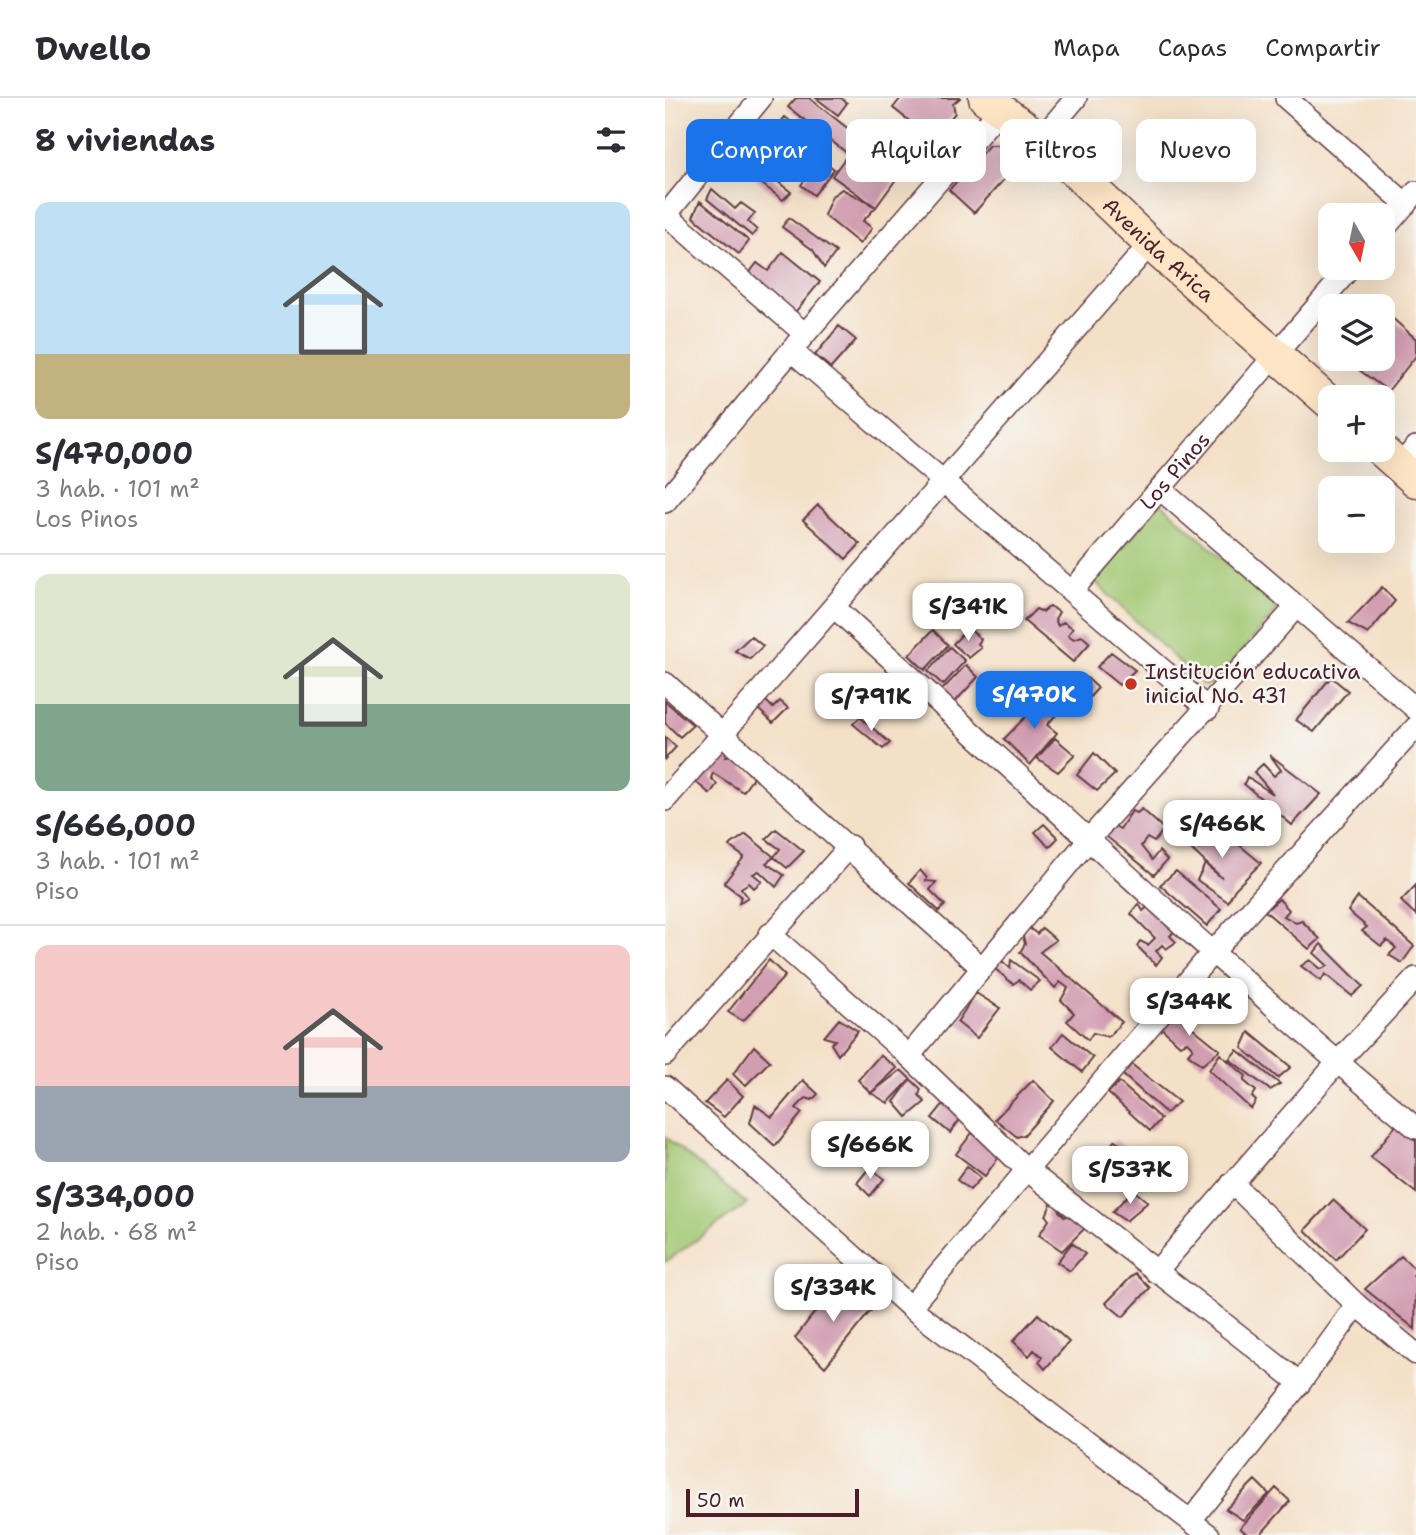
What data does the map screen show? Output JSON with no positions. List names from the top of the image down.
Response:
{
  "streets": {
    "street": ["Avenida Arica", "Los Pinos"]
  },
  "crossings": [
    ["Avenida Arica", "Los Pinos"]
  ],
  "places": ["Institución educativa inicial No. 431"],
  "scale_bar": "50 m",
  "north": "bottom",
  "page": {
    "header": "Dwello",
    "nav": ["Mapa", "Capas", "Compartir"],
    "heading": "8 viviendas",
    "chip": [
      "Comprar",
      "Alquilar",
      "Filtros",
      "Nuevo"
    ],
    "list": [
      {
        "name": "S/470,000",
        "note": "3 hab. · 101 m² · Los Pinos"
      },
      {
        "name": "S/666,000",
        "note": "3 hab. · 101 m² · Piso"
      },
      {
        "name": "S/334,000",
        "note": "2 hab. · 68 m² · Piso"
      }
    ],
    "map_buttons": ["+", "−"],
    "price": [
      "S/341K",
      "S/470K",
      "S/791K",
      "S/466K",
      "S/344K",
      "S/666K",
      "S/537K",
      "S/334K"
    ],
    "scale": "50 m"
  }
}
